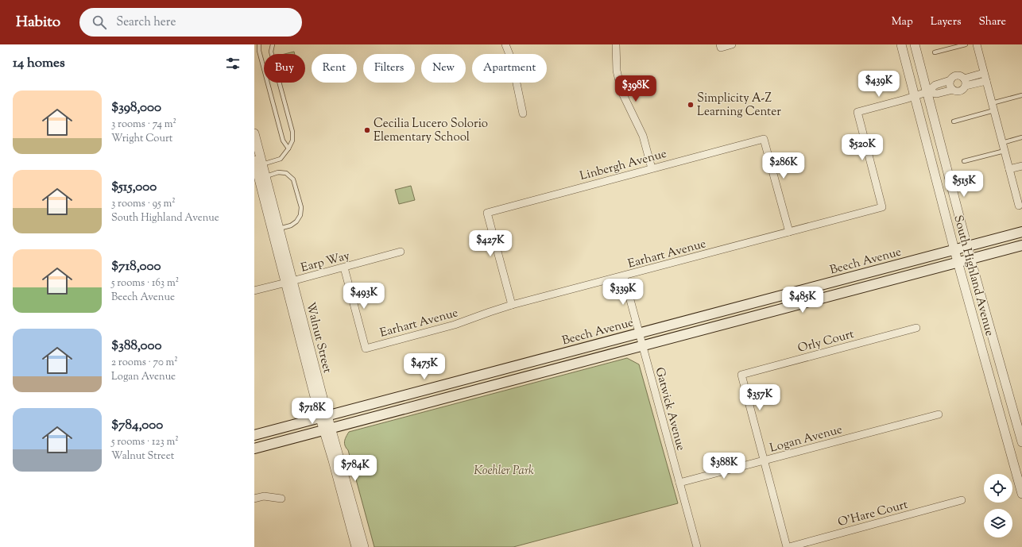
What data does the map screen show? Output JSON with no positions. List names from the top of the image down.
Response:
{
  "streets": {
    "main road": ["Beech Avenue"],
    "street": [
      "Linbergh Avenue",
      "Earhart Avenue",
      "Earp Way",
      "South Highland Avenue",
      "Walnut Street",
      "Orly Court",
      "Gatwick Avenue",
      "Logan Avenue",
      "O'Hare Court"
    ]
  },
  "crossings": [
    ["Linbergh Avenue", "Earhart Avenue"],
    ["Earhart Avenue", "Earp Way"],
    ["Earhart Avenue", "South Highland Avenue"],
    ["Earhart Avenue", "Gatwick Avenue"],
    ["Beech Avenue", "South Highland Avenue"],
    ["Beech Avenue", "Walnut Street"],
    ["Beech Avenue", "Gatwick Avenue"],
    ["Earp Way", "Walnut Street"],
    ["Orly Court", "Logan Avenue"],
    ["Gatwick Avenue", "Logan Avenue"]
  ],
  "parks": ["Koehler Park"],
  "places": ["Simplicity A-Z Learning Center", "Cecilia Lucero Solorio Elementary School"],
  "page": {
    "header": "Habito",
    "search": "Search here",
    "nav": ["Map", "Layers", "Share"],
    "heading": "14 homes",
    "chip": [
      "Buy",
      "Rent",
      "Filters",
      "New",
      "Apartment"
    ],
    "price": [
      "$439K",
      "$398K",
      "$520K",
      "$286K",
      "$515K",
      "$427K",
      "$339K",
      "$493K",
      "$485K",
      "$475K",
      "$357K",
      "$718K",
      "$388K",
      "$784K"
    ],
    "list": [
      {
        "name": "$398,000",
        "note": "3 rooms · 74 m² · Wright Court"
      },
      {
        "name": "$515,000",
        "note": "3 rooms · 95 m² · South Highland Avenue"
      },
      {
        "name": "$718,000",
        "note": "5 rooms · 163 m² · Beech Avenue"
      },
      {
        "name": "$388,000",
        "note": "2 rooms · 70 m² · Logan Avenue"
      },
      {
        "name": "$784,000",
        "note": "5 rooms · 123 m² · Walnut Street"
      }
    ]
  }
}
